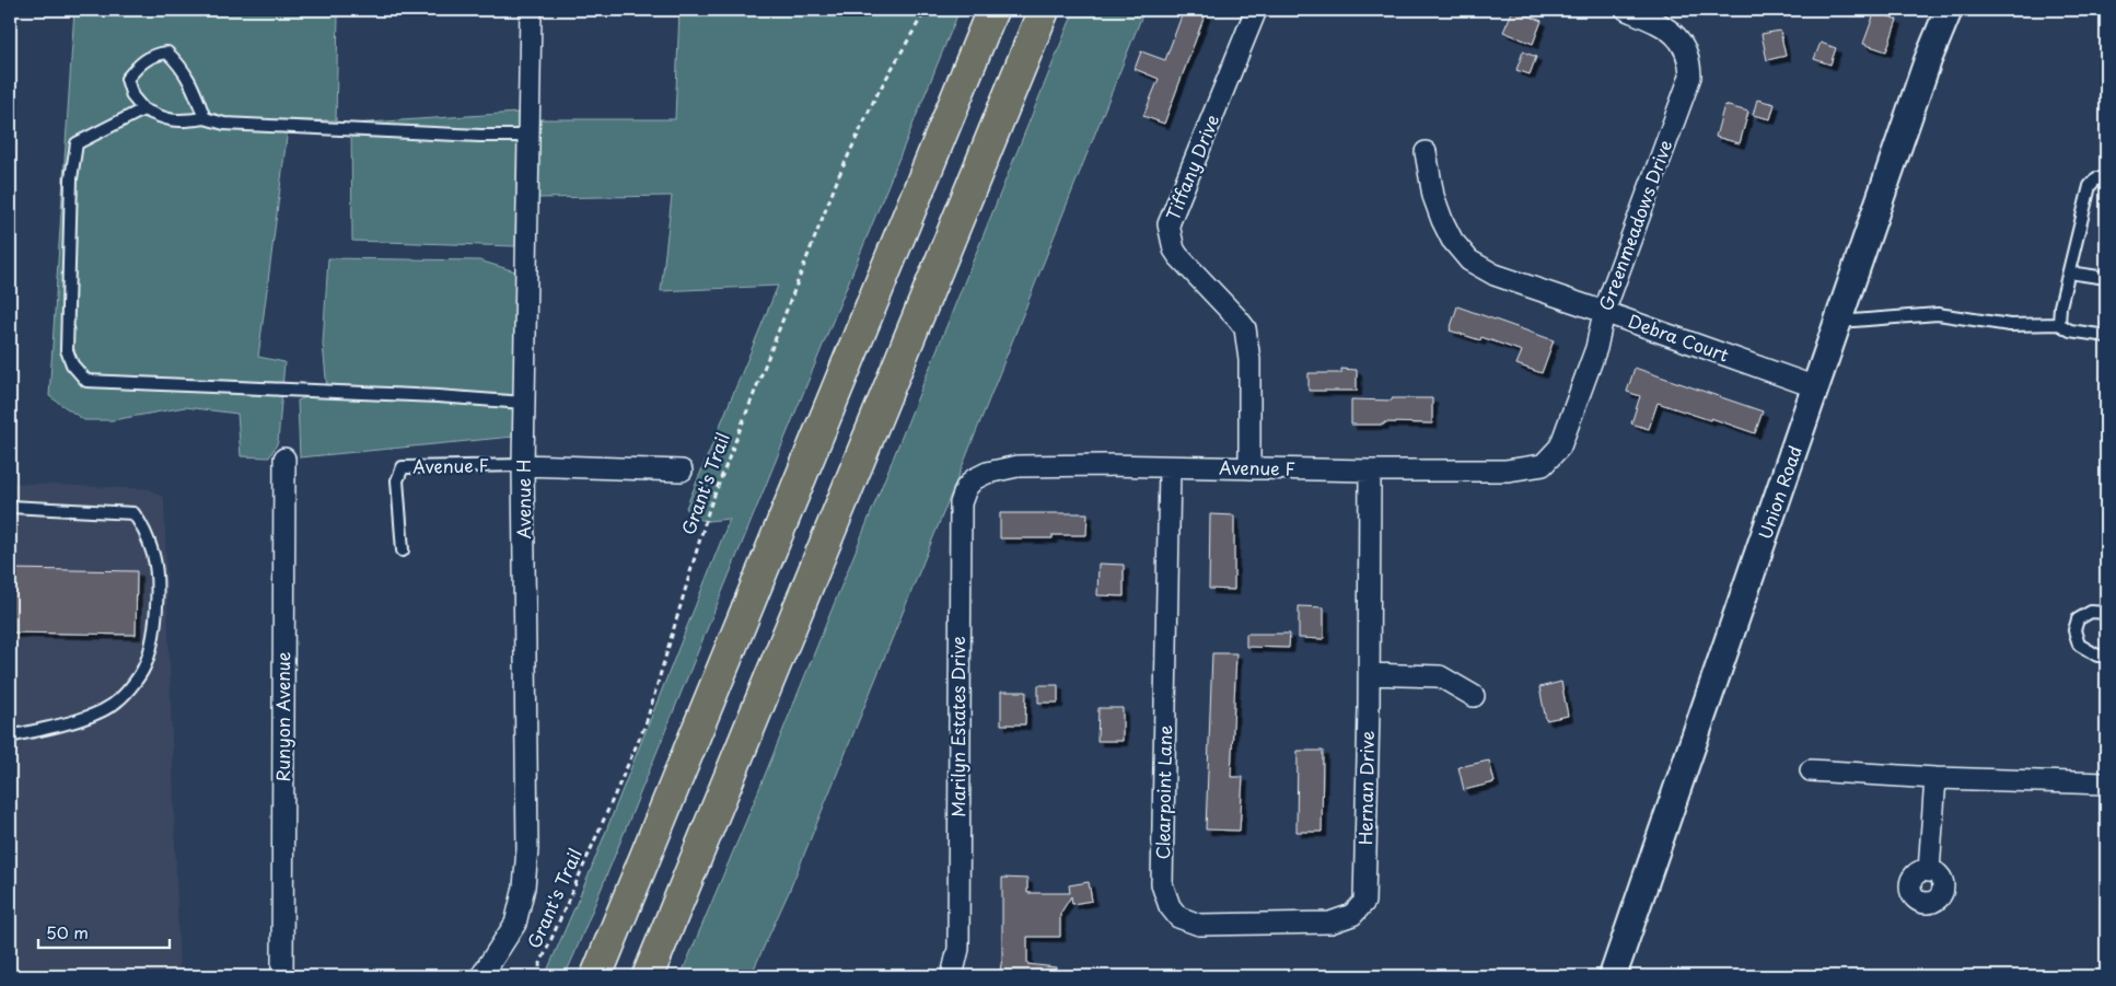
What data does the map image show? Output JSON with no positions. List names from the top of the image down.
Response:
{
  "streets": {
    "street": [
      "Tiffany Drive",
      "Greenmeadows Drive",
      "Debra Court",
      "Avenue F",
      "Union Road",
      "Avenue H",
      "Runyon Avenue",
      "Marilyn Estates Drive",
      "Hernan Drive",
      "Clearpoint Lane"
    ],
    "path": ["Grant's Trail"]
  },
  "crossings": [
    ["Tiffany Drive", "Avenue F"],
    ["Greenmeadows Drive", "Debra Court"],
    ["Greenmeadows Drive", "Avenue F"],
    ["Debra Court", "Union Road"],
    ["Avenue F", "Avenue H"],
    ["Avenue F", "Marilyn Estates Drive"],
    ["Avenue F", "Hernan Drive"],
    ["Avenue F", "Clearpoint Lane"],
    ["Hernan Drive", "Clearpoint Lane"]
  ],
  "scale_bar": "50 m"
}
